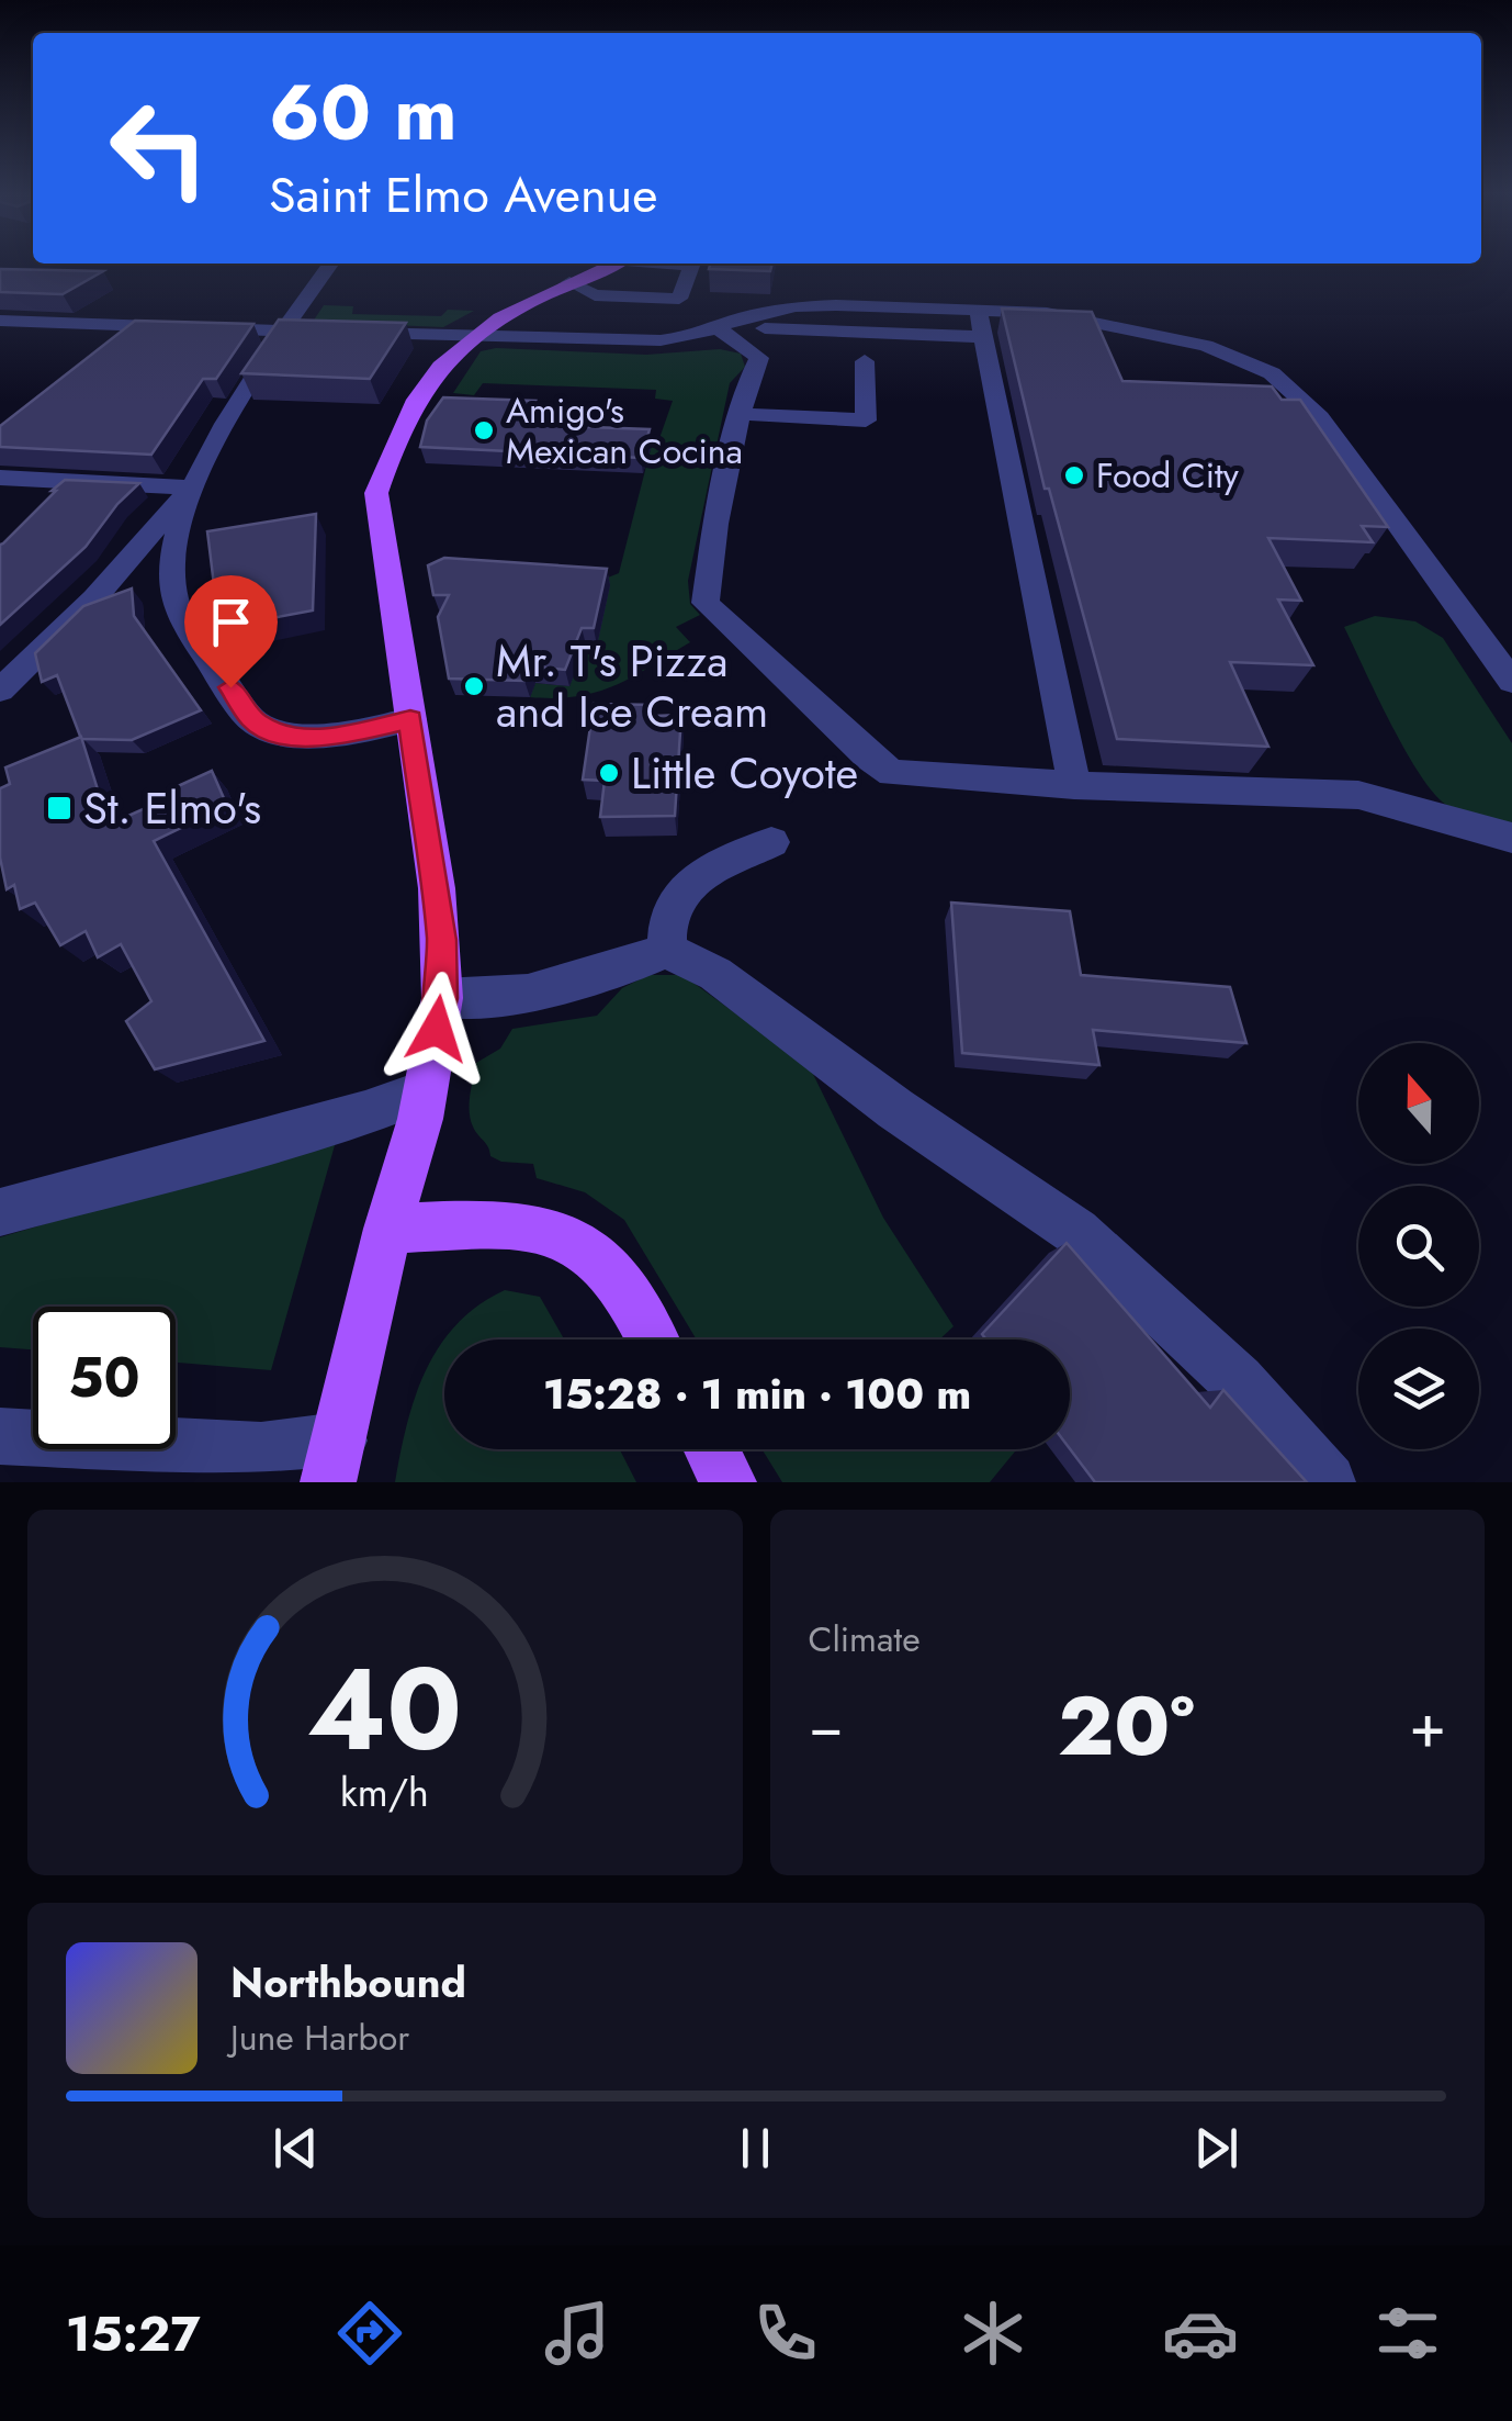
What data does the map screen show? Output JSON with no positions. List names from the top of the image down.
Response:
{
  "places": {
    "other": [
      "Amigo's Mexican Cocina",
      "Food City",
      "Mr. T's Pizza and Ice Cream",
      "Little Coyote"
    ],
    "transit": ["St. Elmo's"]
  },
  "north": "top",
  "page": {
    "turn": ["60 m", "Saint Elmo Avenue"],
    "limit": "50",
    "trip": "15:28 · 1 min · 100 m",
    "tile": "Climate",
    "heat": ["−", "20°", "+"],
    "song": ["Northbound", "June Harbor"],
    "tabs": "15:27",
    "gauge": ["40", "km/h"]
  }
}
